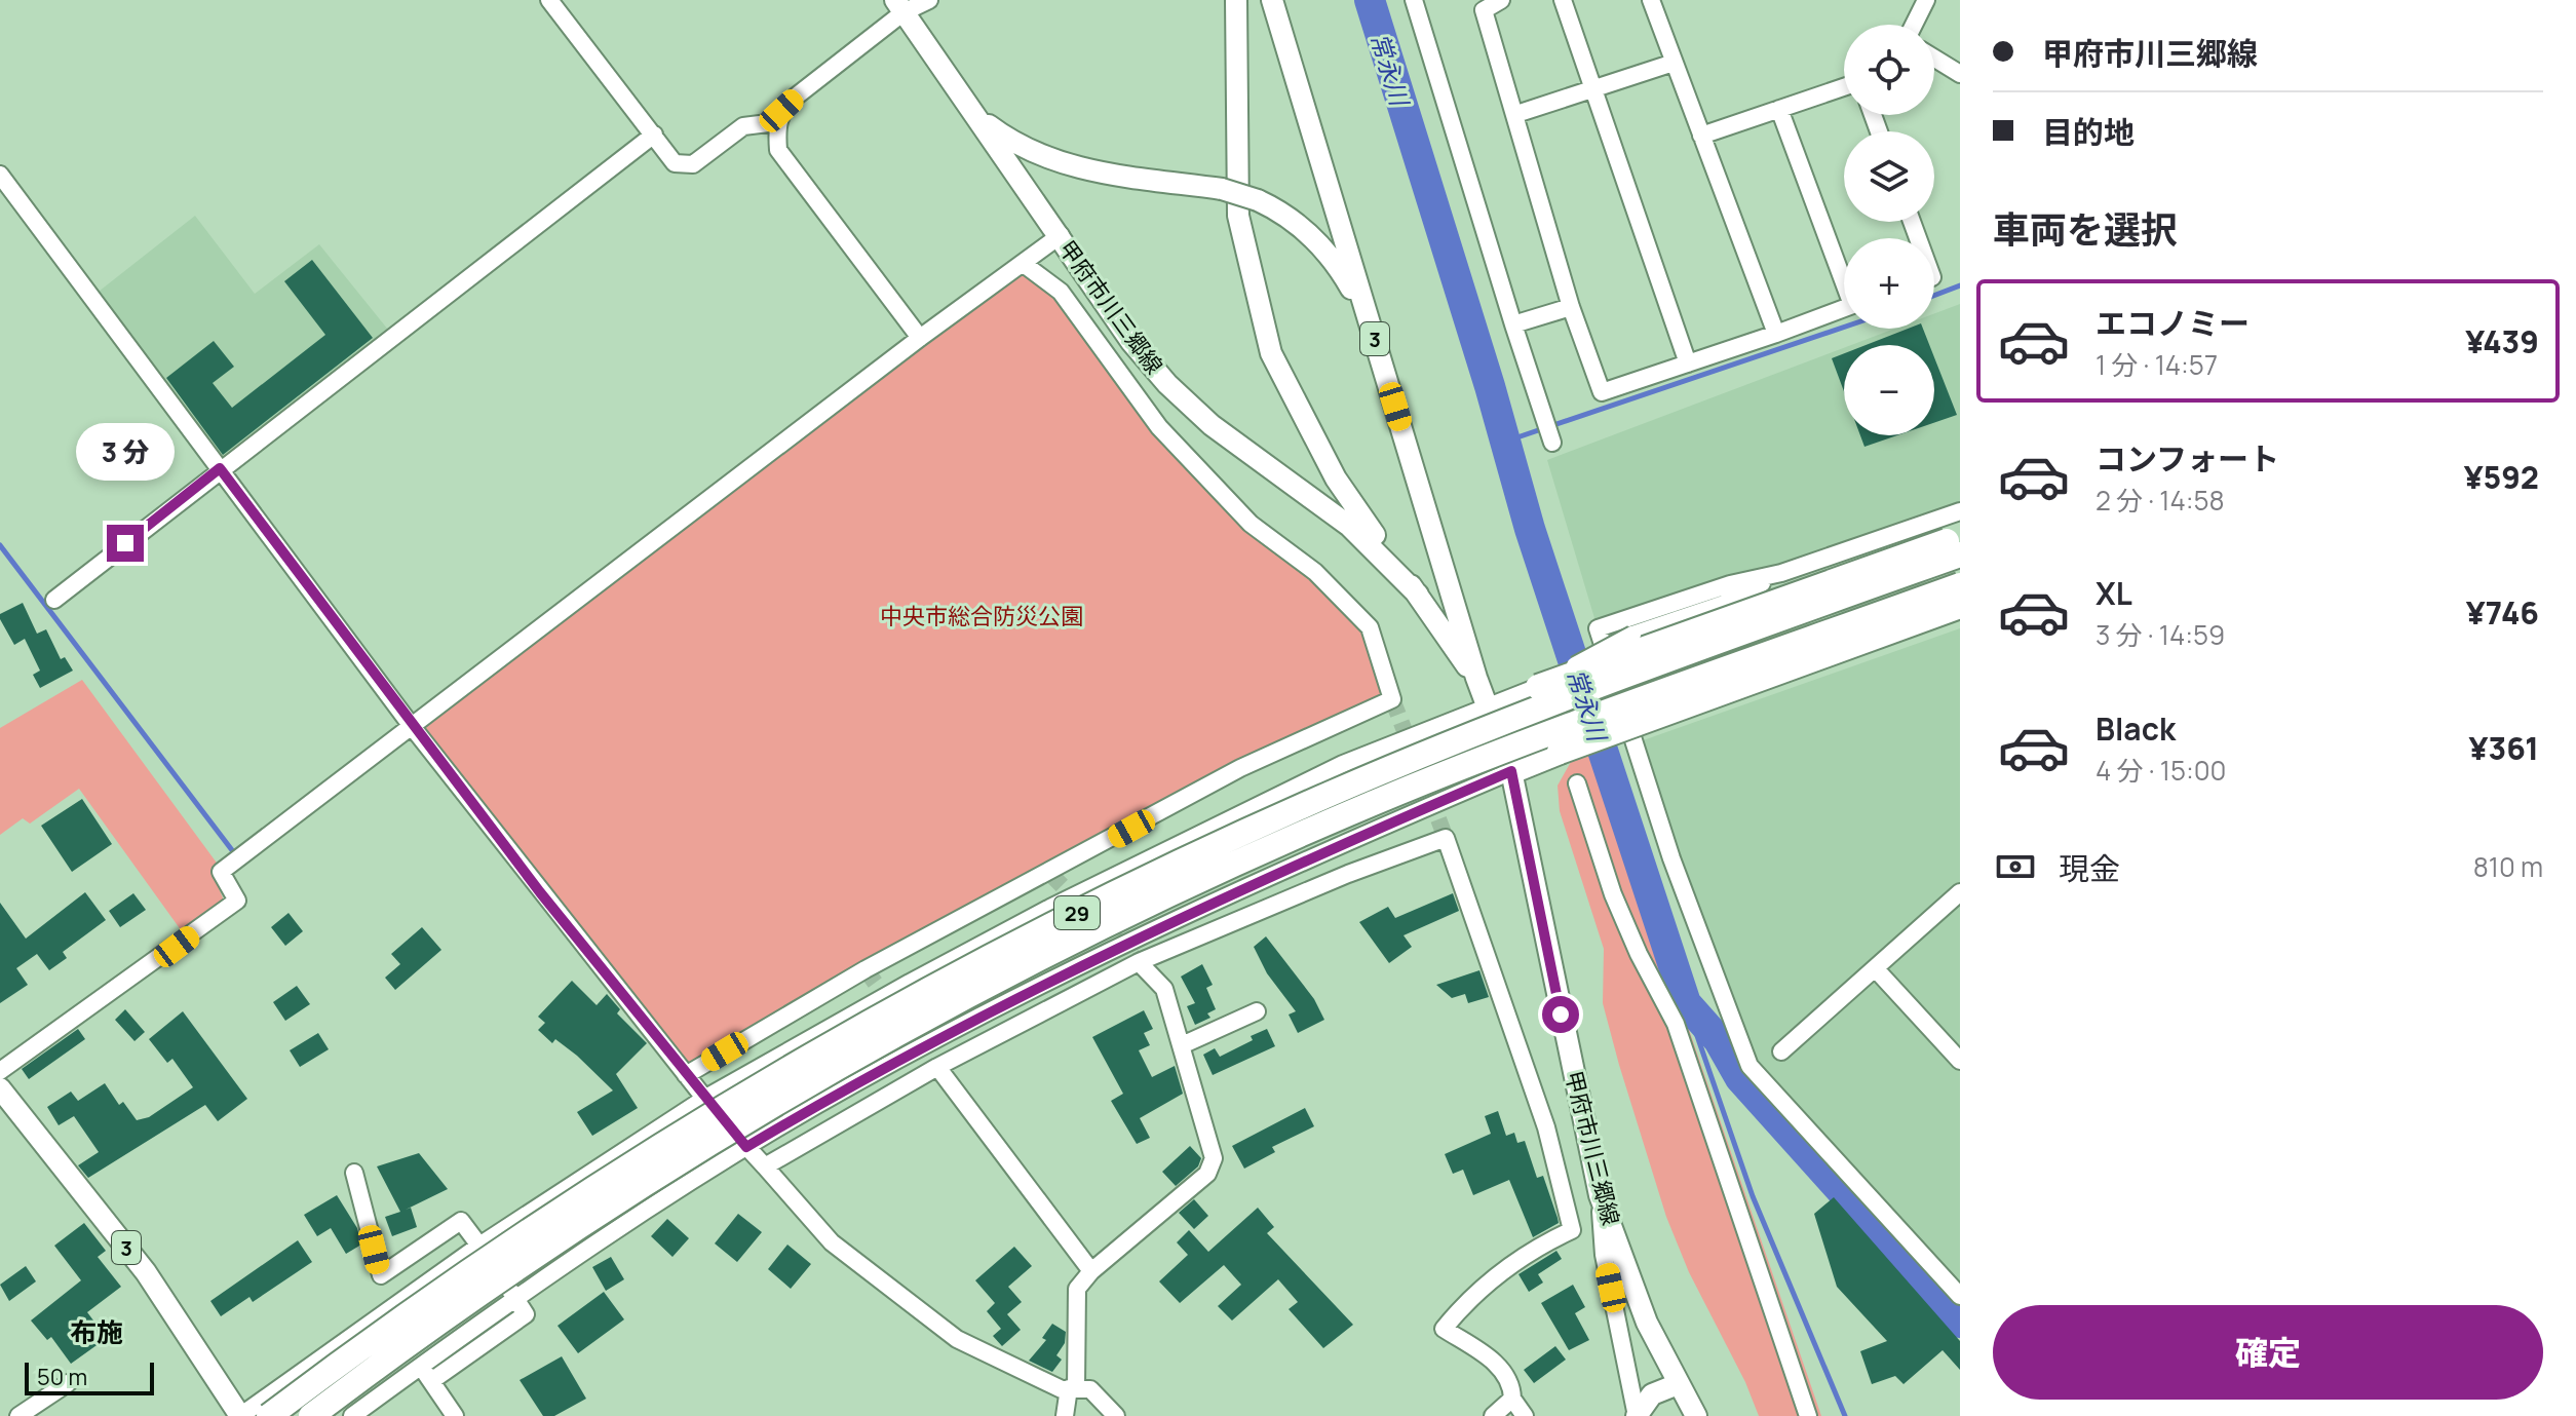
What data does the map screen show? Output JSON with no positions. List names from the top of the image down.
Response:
{
  "streets": {
    "highway": ["29"],
    "main road": ["甲府市川三郷線", "3"]
  },
  "districts": ["布施"],
  "water": ["常永川"],
  "parks": ["中央市総合防災公園"],
  "scale_bar": "50 m",
  "page": {
    "banner": ["甲府市川三郷線", "目的地"],
    "map_buttons": ["+", "−"],
    "heading": "車両を選択",
    "list": [
      {
        "name": "エコノミー",
        "note": "1 分 · 14:57",
        "value": "¥439"
      },
      {
        "name": "コンフォート",
        "note": "2 分 · 14:58",
        "value": "¥592"
      },
      {
        "name": "XL",
        "note": "3 分 · 14:59",
        "value": "¥746"
      },
      {
        "name": "Black",
        "note": "4 分 · 15:00",
        "value": "¥361"
      }
    ],
    "bubble": "3 分",
    "pay": ["現金", "810 m"],
    "buttons": "確定",
    "scale": "50 m"
  }
}
